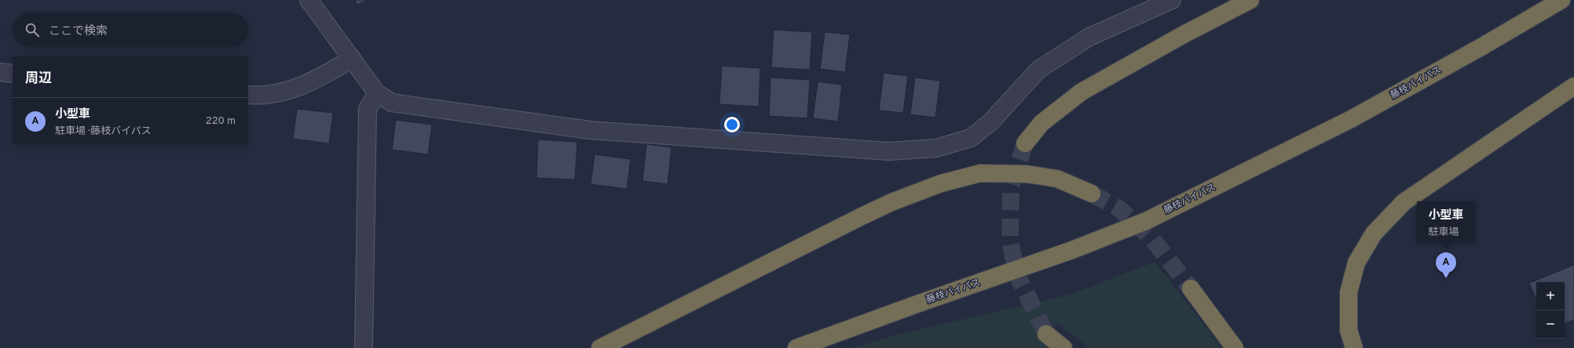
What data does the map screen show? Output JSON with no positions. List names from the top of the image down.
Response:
{
  "streets": {
    "highway": ["藤枝バイパス"]
  },
  "page": {
    "search": "ここで検索",
    "heading": "周辺",
    "list": [
      {
        "mark": "A",
        "name": "小型車",
        "note": "駐車場 · 藤枝バイパス",
        "value": "220 m"
      }
    ],
    "popup": ["小型車", "駐車場"],
    "pins": "A",
    "map_buttons": ["+", "−"]
  }
}
